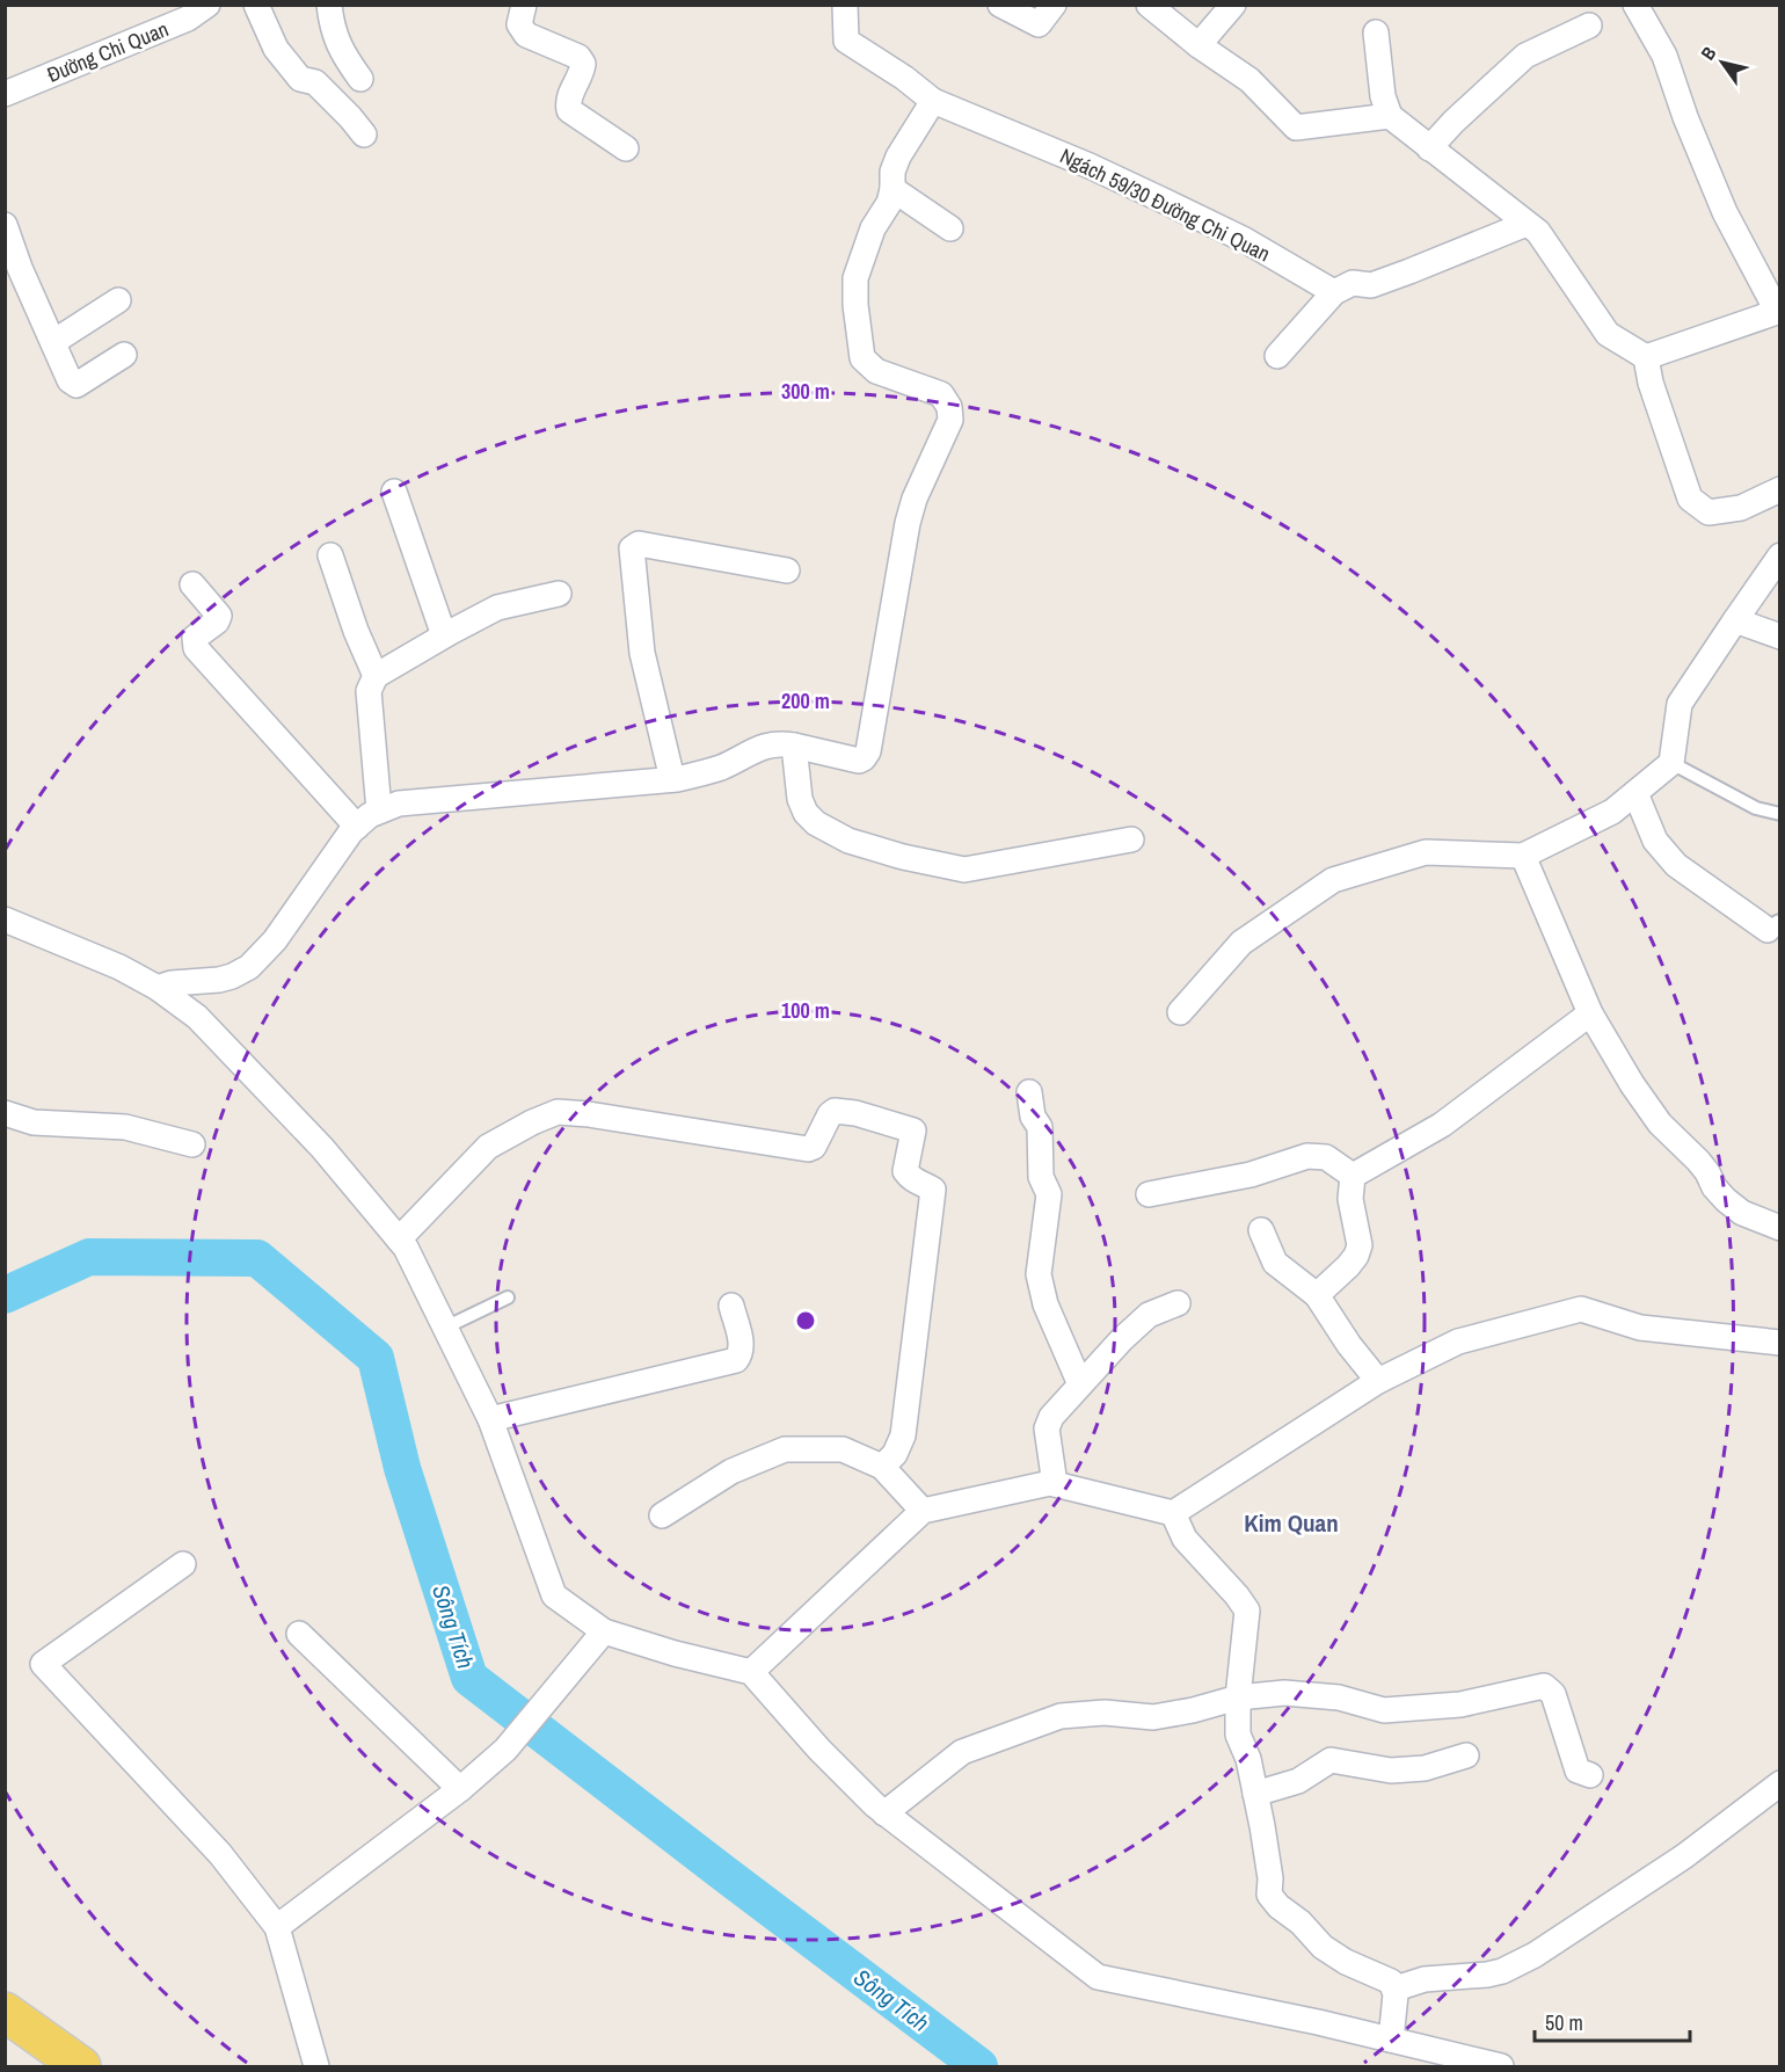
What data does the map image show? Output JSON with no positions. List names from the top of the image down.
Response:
{
  "streets": {
    "street": ["Đường Chi Quan", "Ngách 59/30 Đường Chi Quan"]
  },
  "districts": ["Kim Quan"],
  "water": ["Sông Tích"],
  "scale_bar": "50 m",
  "north": "top left",
  "rings": ["300 m", "200 m", "100 m"]
}
